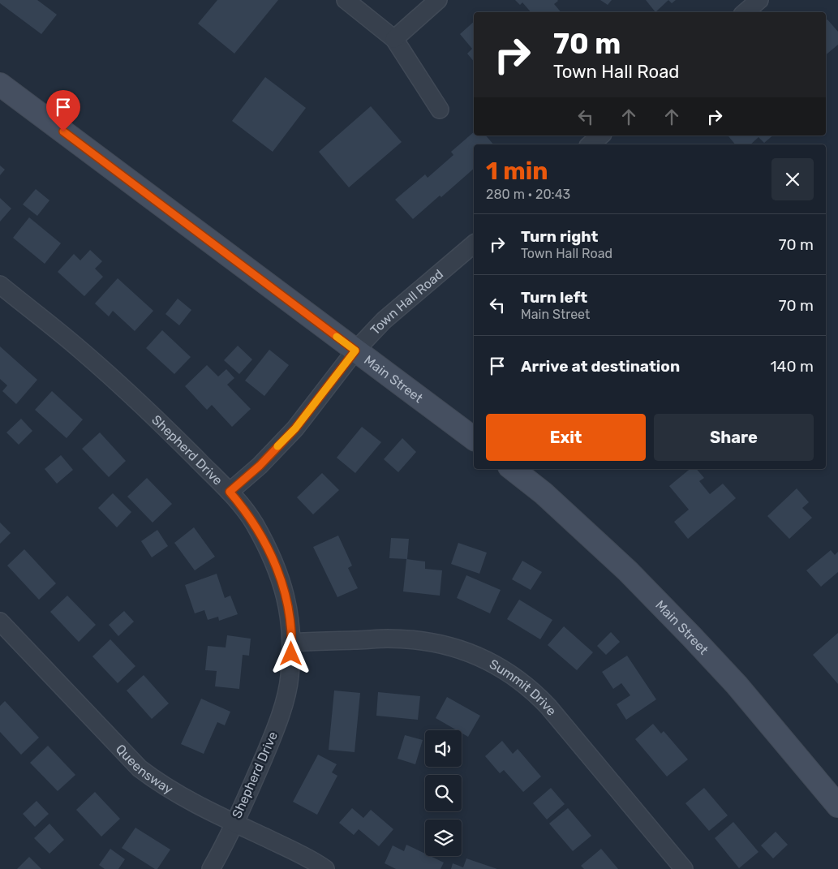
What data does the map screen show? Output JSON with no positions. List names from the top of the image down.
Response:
{
  "streets": {
    "main road": ["Main Street"],
    "street": [
      "Town Hall Road",
      "Shepherd Drive",
      "Summit Drive",
      "Queensway"
    ]
  },
  "crossings": [
    ["Town Hall Road", "Main Street"],
    ["Town Hall Road", "Shepherd Drive"],
    ["Shepherd Drive", "Summit Drive"],
    ["Shepherd Drive", "Queensway"]
  ],
  "page": {
    "turn": ["70 m", "Town Hall Road"],
    "heading": ["1 min", "280 m · 20:43"],
    "list": [
      {
        "name": "Turn right",
        "note": "Town Hall Road",
        "value": "70 m"
      },
      {
        "name": "Turn left",
        "note": "Main Street",
        "value": "70 m"
      },
      {
        "name": "Arrive at destination",
        "value": "140 m"
      }
    ],
    "buttons": ["Exit", "Share"]
  }
}
